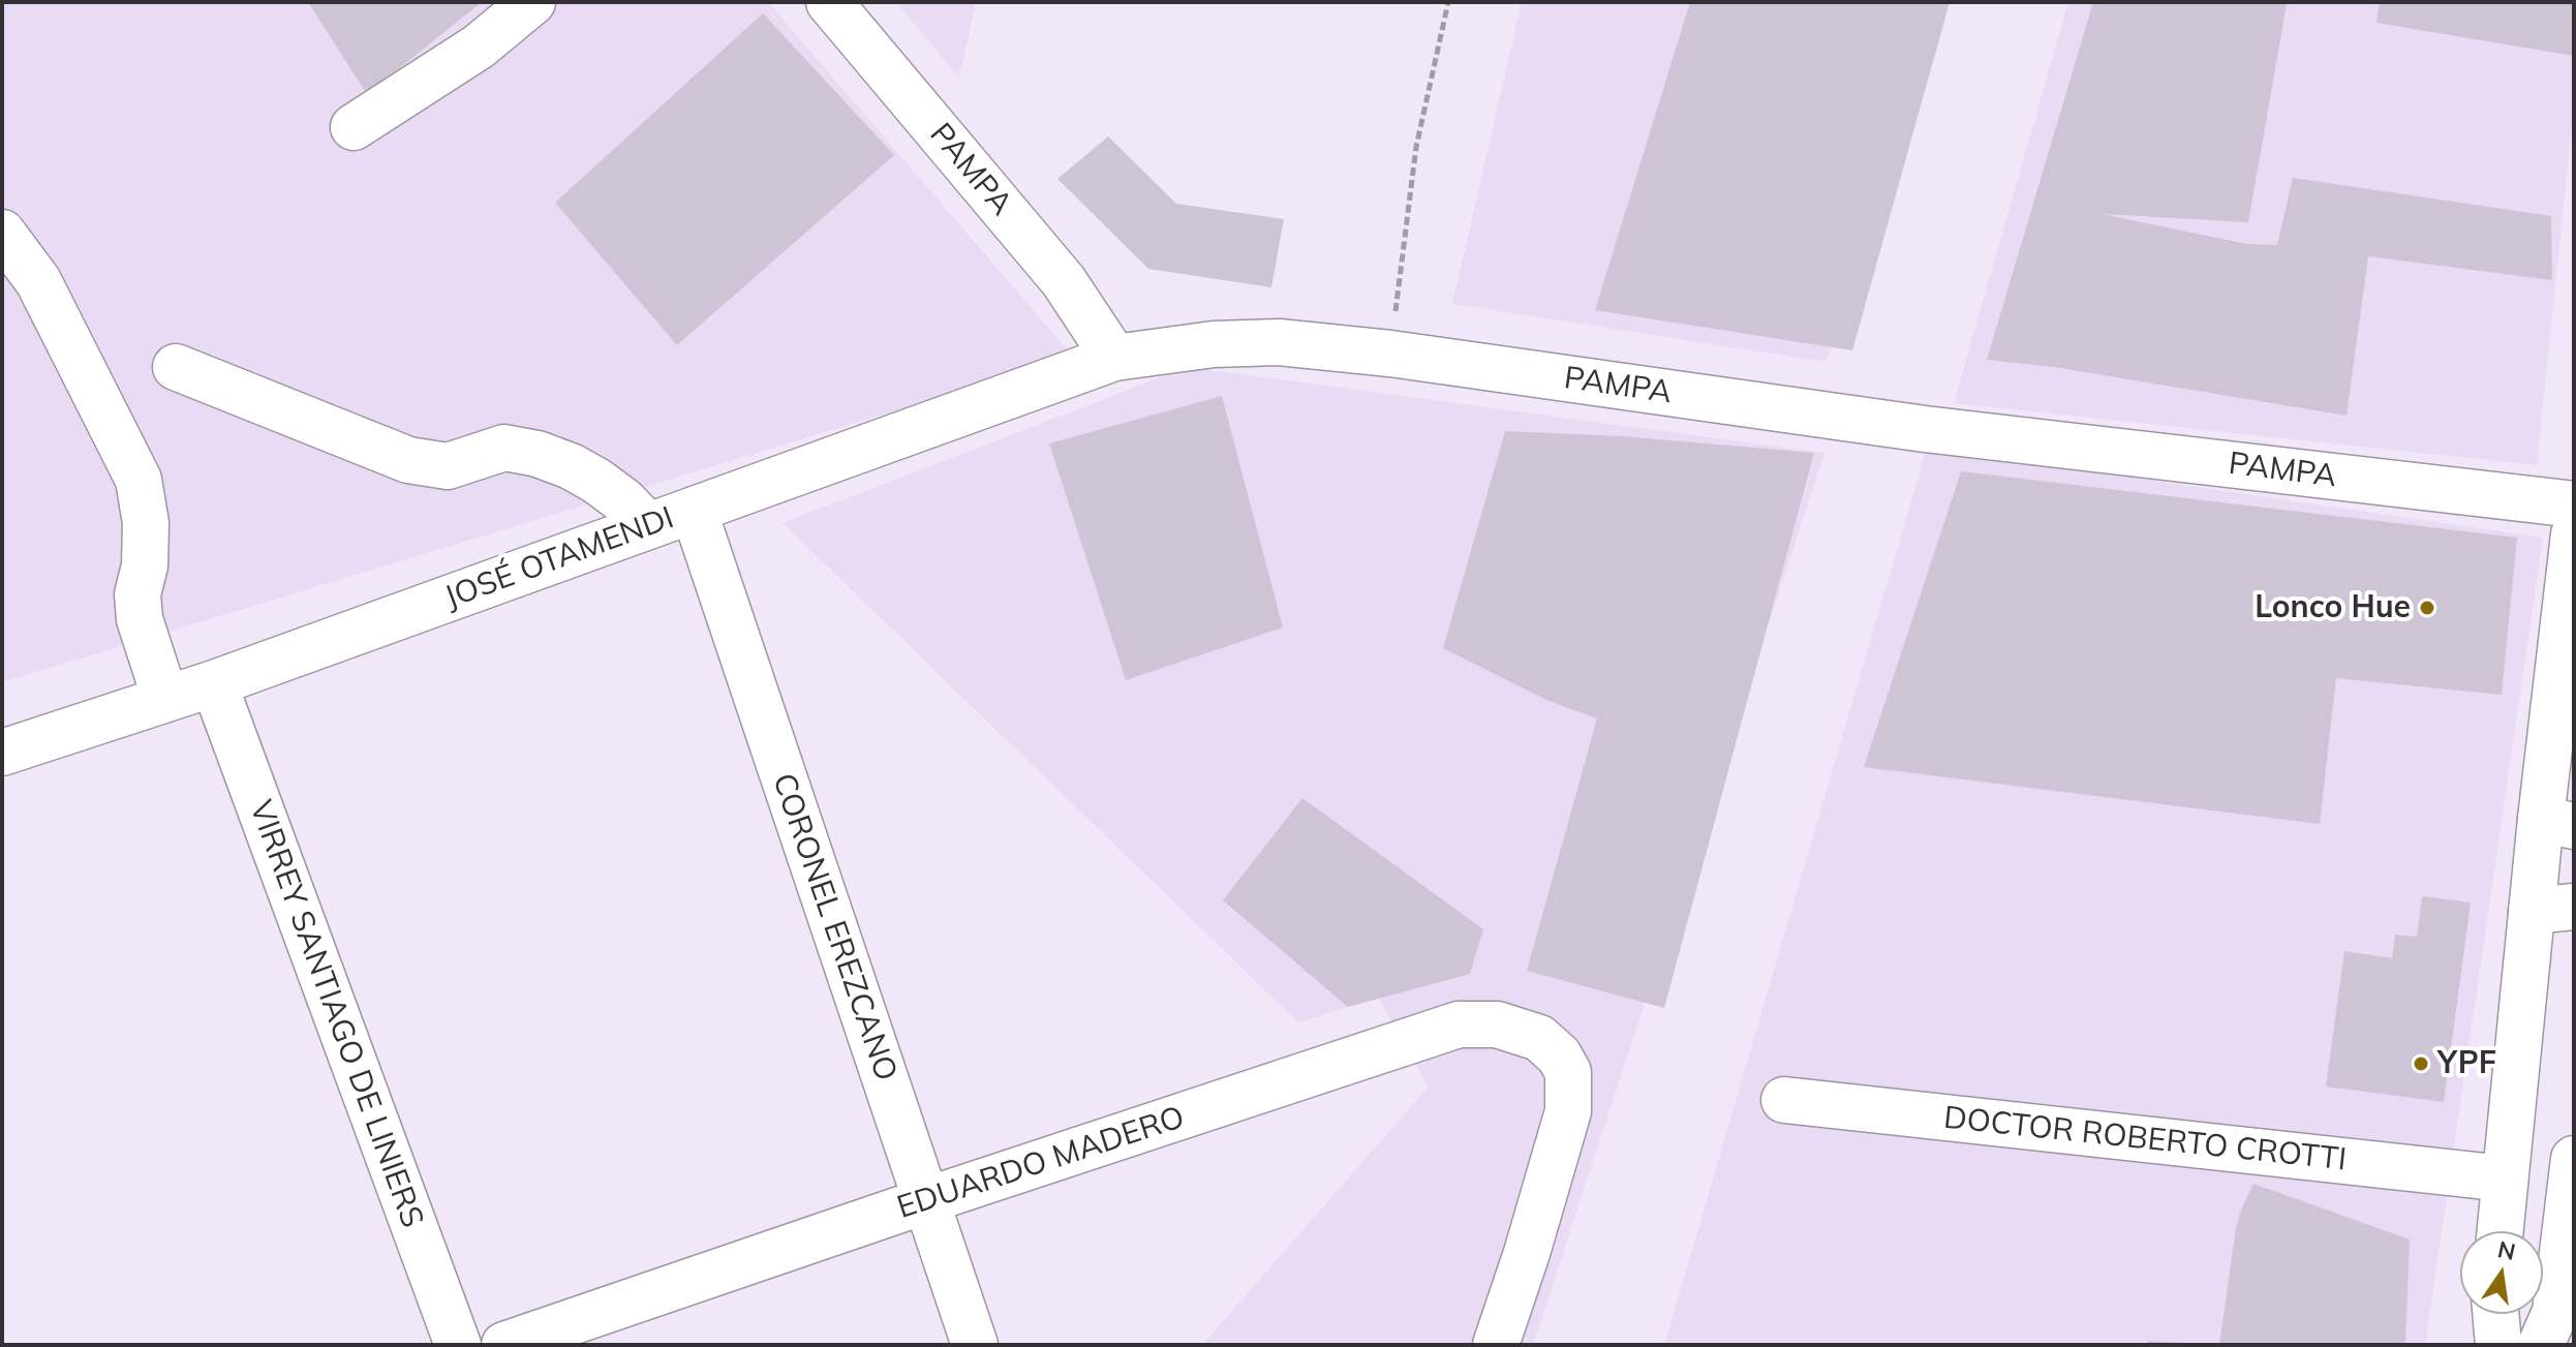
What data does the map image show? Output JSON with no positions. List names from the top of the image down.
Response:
{
  "streets": {
    "street": [
      "PAMPA",
      "JOSÉ OTAMENDI",
      "CORONEL EREZCANO",
      "VIRREY SANTIAGO DE LINIERS",
      "DOCTOR ROBERTO CROTTI",
      "EDUARDO MADERO"
    ]
  },
  "crossings": [
    ["PAMPA", "JOSÉ OTAMENDI"],
    ["JOSÉ OTAMENDI", "CORONEL EREZCANO"],
    ["JOSÉ OTAMENDI", "VIRREY SANTIAGO DE LINIERS"],
    ["CORONEL EREZCANO", "EDUARDO MADERO"]
  ],
  "places": ["Lonco Hue", "YPF"],
  "north": "top"
}
